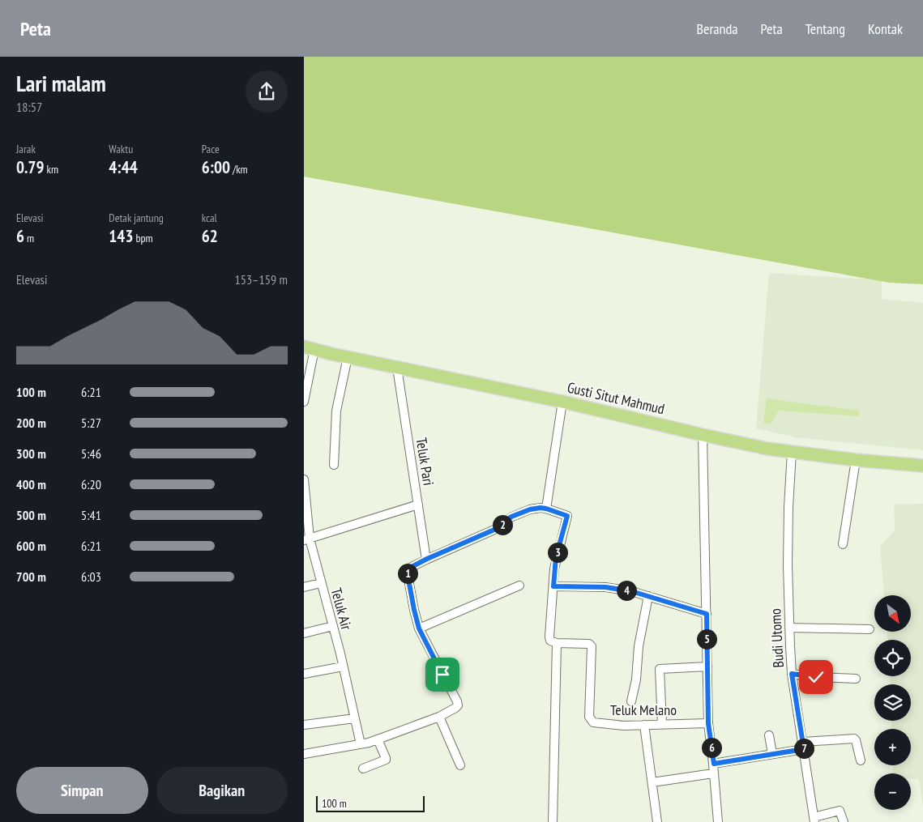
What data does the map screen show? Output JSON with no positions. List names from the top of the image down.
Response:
{
  "streets": {
    "highway": ["Gusti Situt Mahmud"],
    "street": [
      "Teluk Pari",
      "Teluk Air",
      "Budi Utomo",
      "Teluk Melano"
    ]
  },
  "crossings": [
    ["Gusti Situt Mahmud", "Teluk Pari"],
    ["Gusti Situt Mahmud", "Budi Utomo"]
  ],
  "scale_bar": "100 m",
  "north": "bottom right",
  "page": {
    "header": "Peta",
    "nav": [
      "Beranda",
      "Peta",
      "Tentang",
      "Kontak"
    ],
    "heading": ["Lari malam", "18:57"],
    "stats": [
      ["Jarak", "0.79 km"],
      ["Waktu", "4:44"],
      ["Pace", "6:00 /km"],
      ["Elevasi", "6 m"],
      ["Detak jantung", "143 bpm"],
      ["kcal", "62"]
    ],
    "chart": ["Elevasi", "153–159 m"],
    "list": [
      {
        "name": "100 m",
        "note": "6:21"
      },
      {
        "name": "200 m",
        "note": "5:27"
      },
      {
        "name": "300 m",
        "note": "5:46"
      },
      {
        "name": "400 m",
        "note": "6:20"
      },
      {
        "name": "500 m",
        "note": "5:41"
      },
      {
        "name": "600 m",
        "note": "6:21"
      },
      {
        "name": "700 m",
        "note": "6:03"
      }
    ],
    "pins": [
      "2",
      "3",
      "1",
      "4",
      "5",
      "6",
      "7"
    ],
    "map_buttons": ["+", "−"],
    "buttons": ["Simpan", "Bagikan"],
    "scale": "100 m"
  }
}
